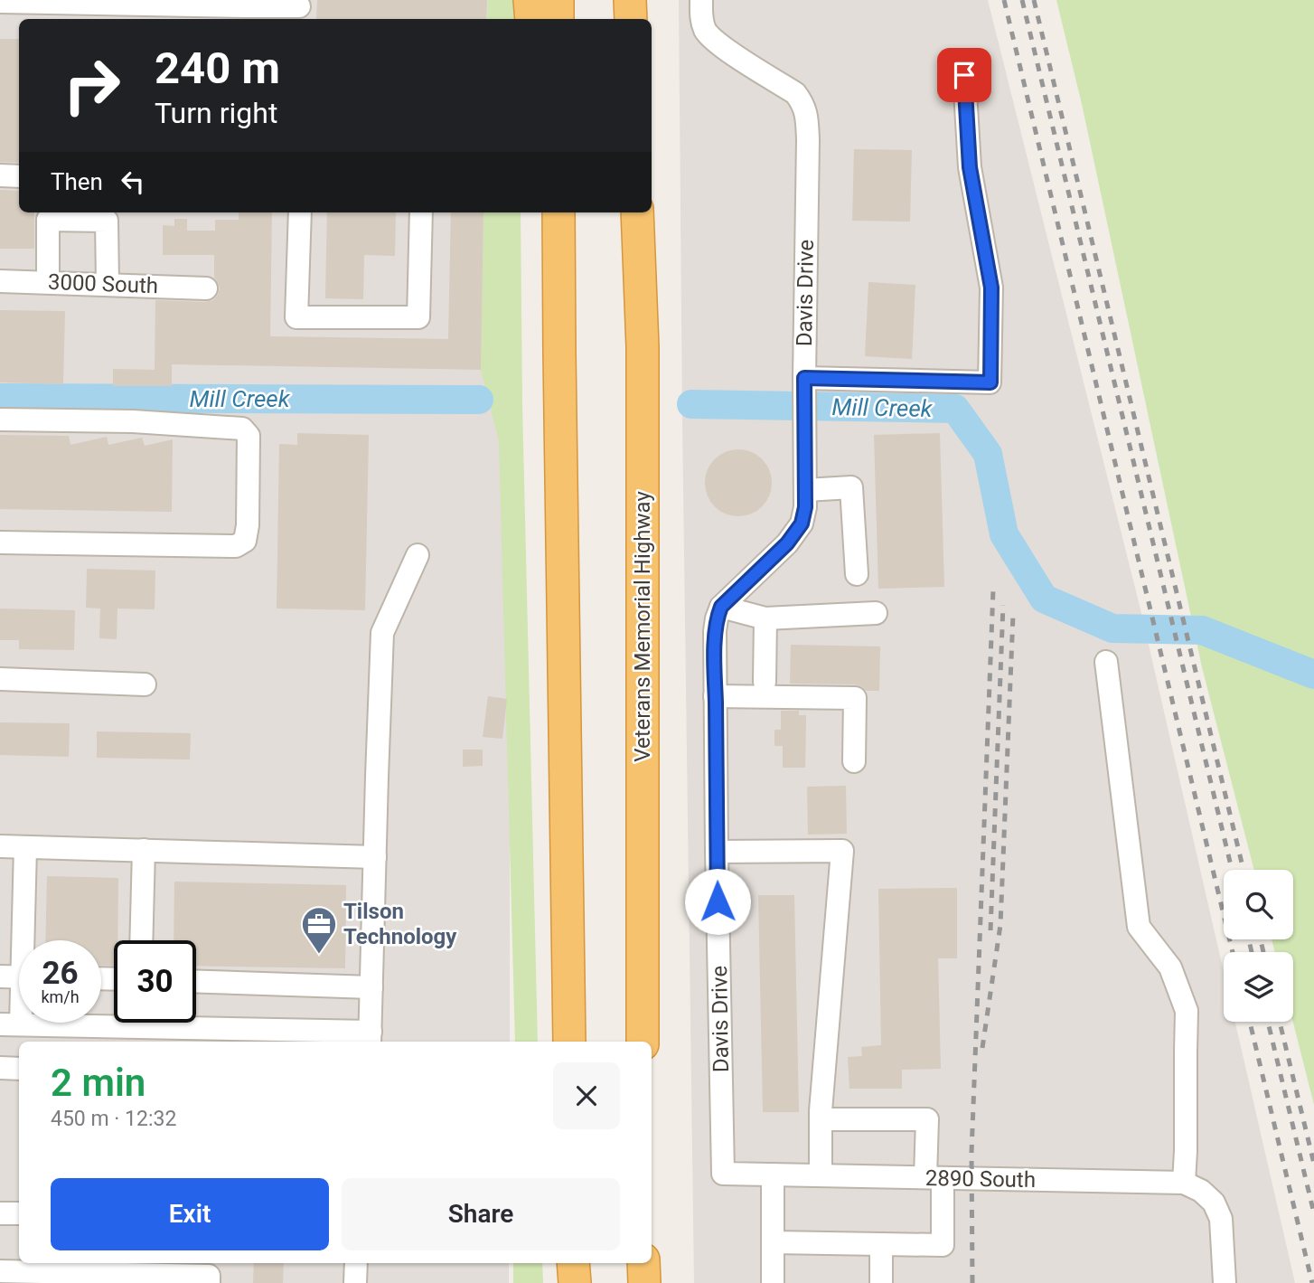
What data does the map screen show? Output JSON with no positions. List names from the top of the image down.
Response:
{
  "streets": {
    "highway": ["Veterans Memorial Highway"],
    "street": ["3000 South", "Davis Drive", "2890 South"]
  },
  "crossings": [
    ["Davis Drive", "2890 South"]
  ],
  "water": ["Mill Creek"],
  "places": {
    "office": ["Tilson Technology"]
  },
  "page": {
    "turn": ["240 m", "Turn right"],
    "then": "Then",
    "speed": "26 km/h",
    "limit": "30",
    "heading": ["2 min", "450 m · 12:32"],
    "buttons": ["Exit", "Share"]
  }
}
